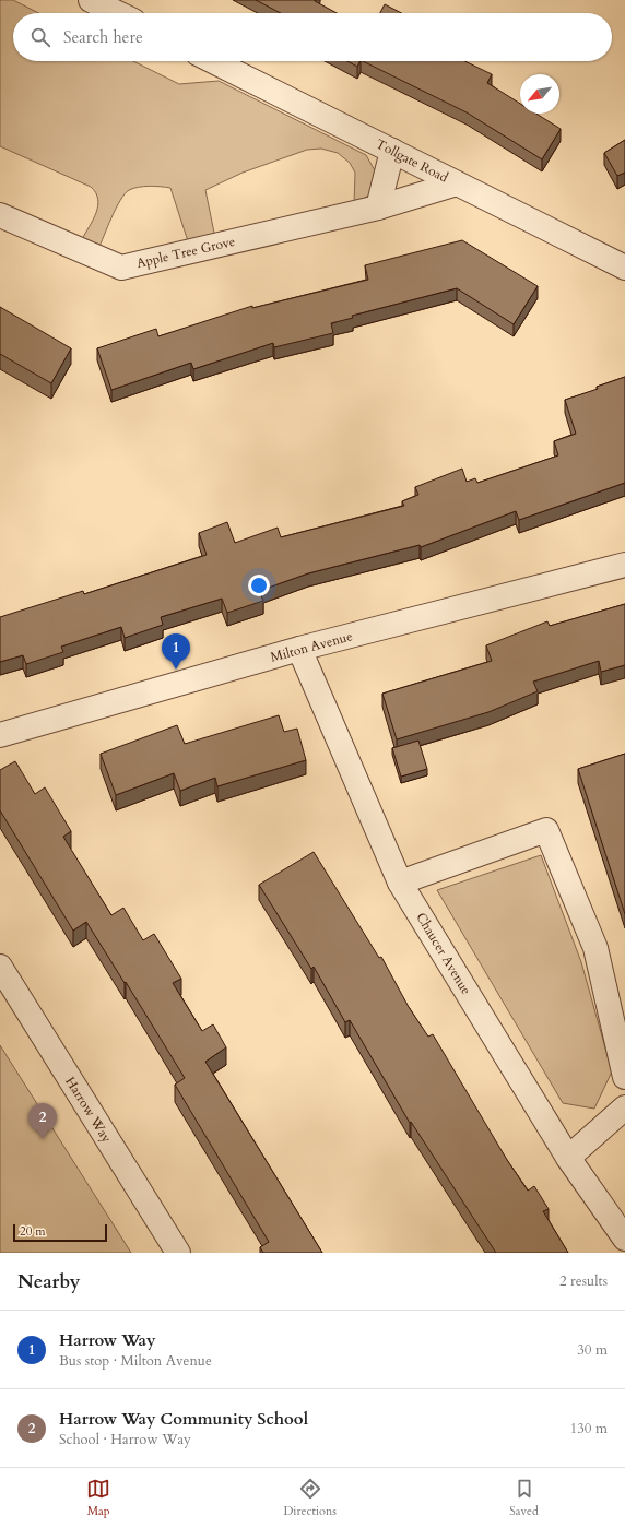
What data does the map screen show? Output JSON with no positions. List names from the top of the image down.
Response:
{
  "streets": {
    "street": [
      "Tollgate Road",
      "Apple Tree Grove",
      "Milton Avenue",
      "Chaucer Avenue",
      "Harrow Way"
    ]
  },
  "crossings": [
    ["Tollgate Road", "Apple Tree Grove"],
    ["Milton Avenue", "Chaucer Avenue"]
  ],
  "scale_bar": "20 m",
  "north": "bottom left",
  "page": {
    "search": "Search here",
    "pins": ["1", "2"],
    "scale": "20 m",
    "heading": ["Nearby", "2 results"],
    "list": [
      {
        "mark": "1",
        "name": "Harrow Way",
        "note": "Bus stop · Milton Avenue",
        "value": "30 m"
      },
      {
        "mark": "2",
        "name": "Harrow Way Community School",
        "note": "School · Harrow Way",
        "value": "130 m"
      }
    ],
    "nav": ["Map", "Directions", "Saved"]
  }
}
